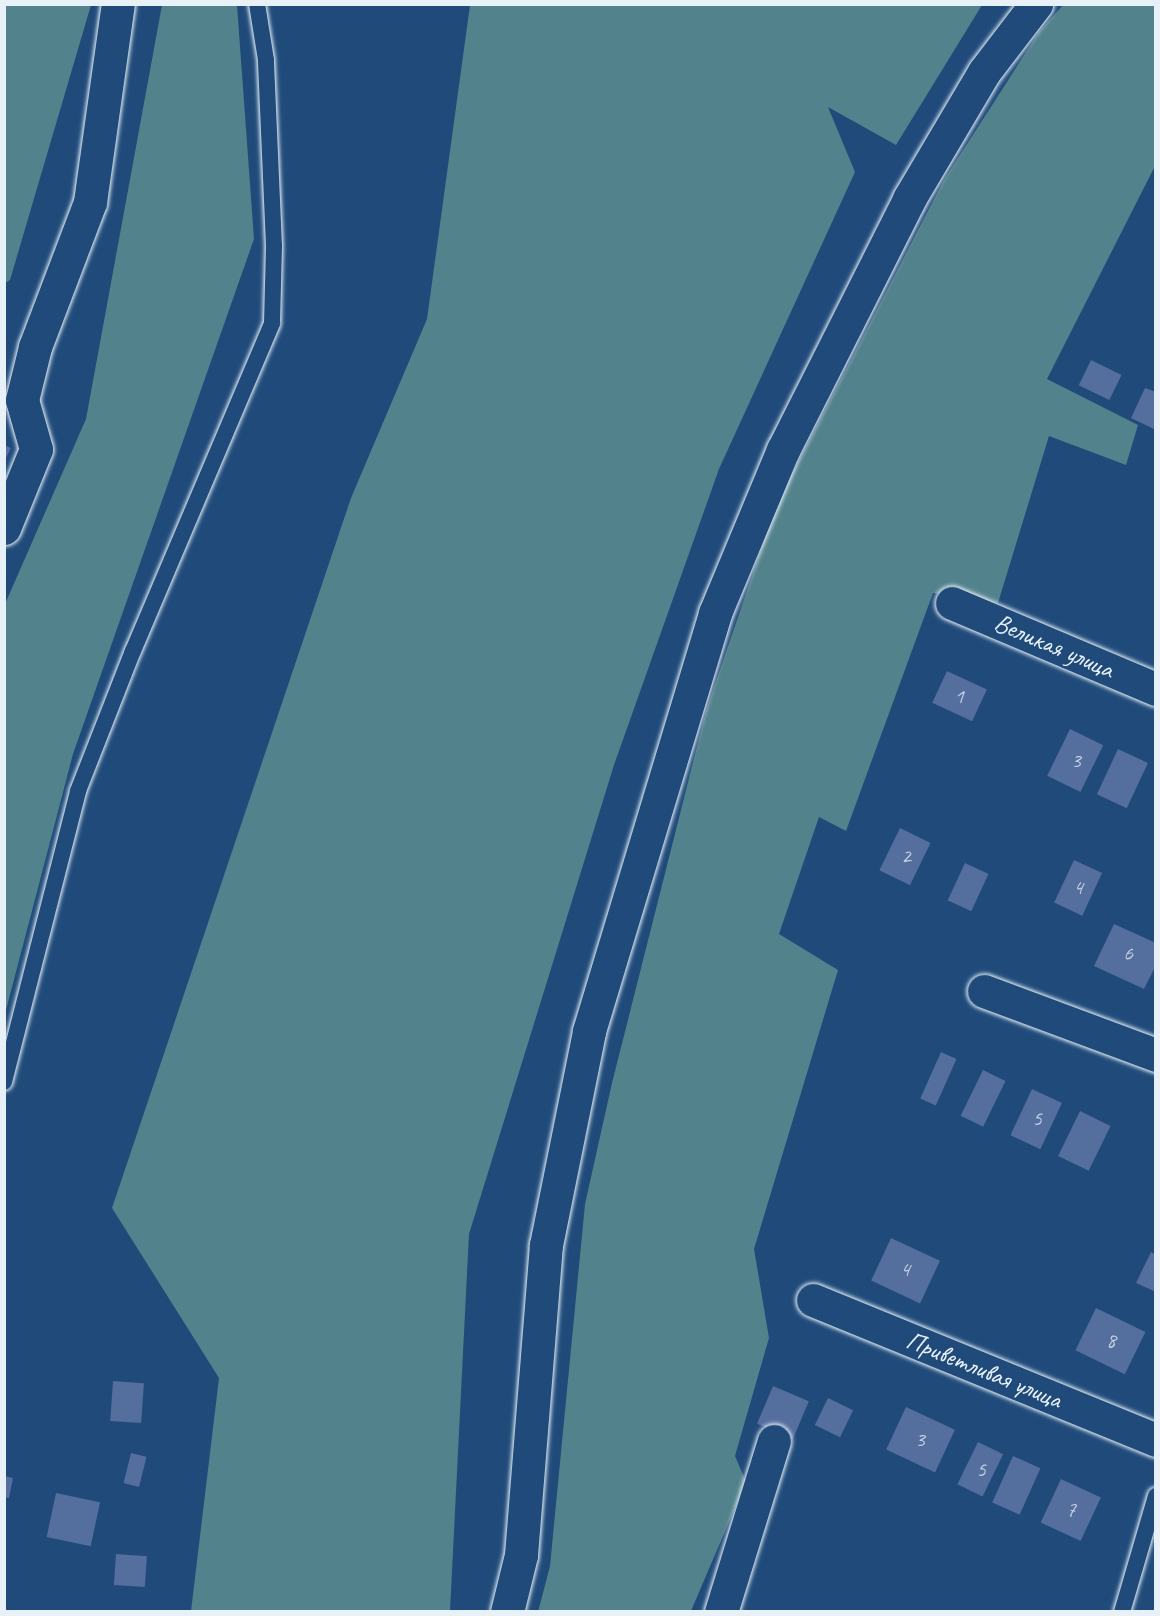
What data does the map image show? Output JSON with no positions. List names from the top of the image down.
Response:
{
  "streets": {
    "main road": ["Великая улица", "Приветливая улица"]
  },
  "house_numbers": [
    "1",
    "3",
    "2",
    "4",
    "6",
    "5",
    "4",
    "8",
    "3",
    "5",
    "7"
  ]
}
